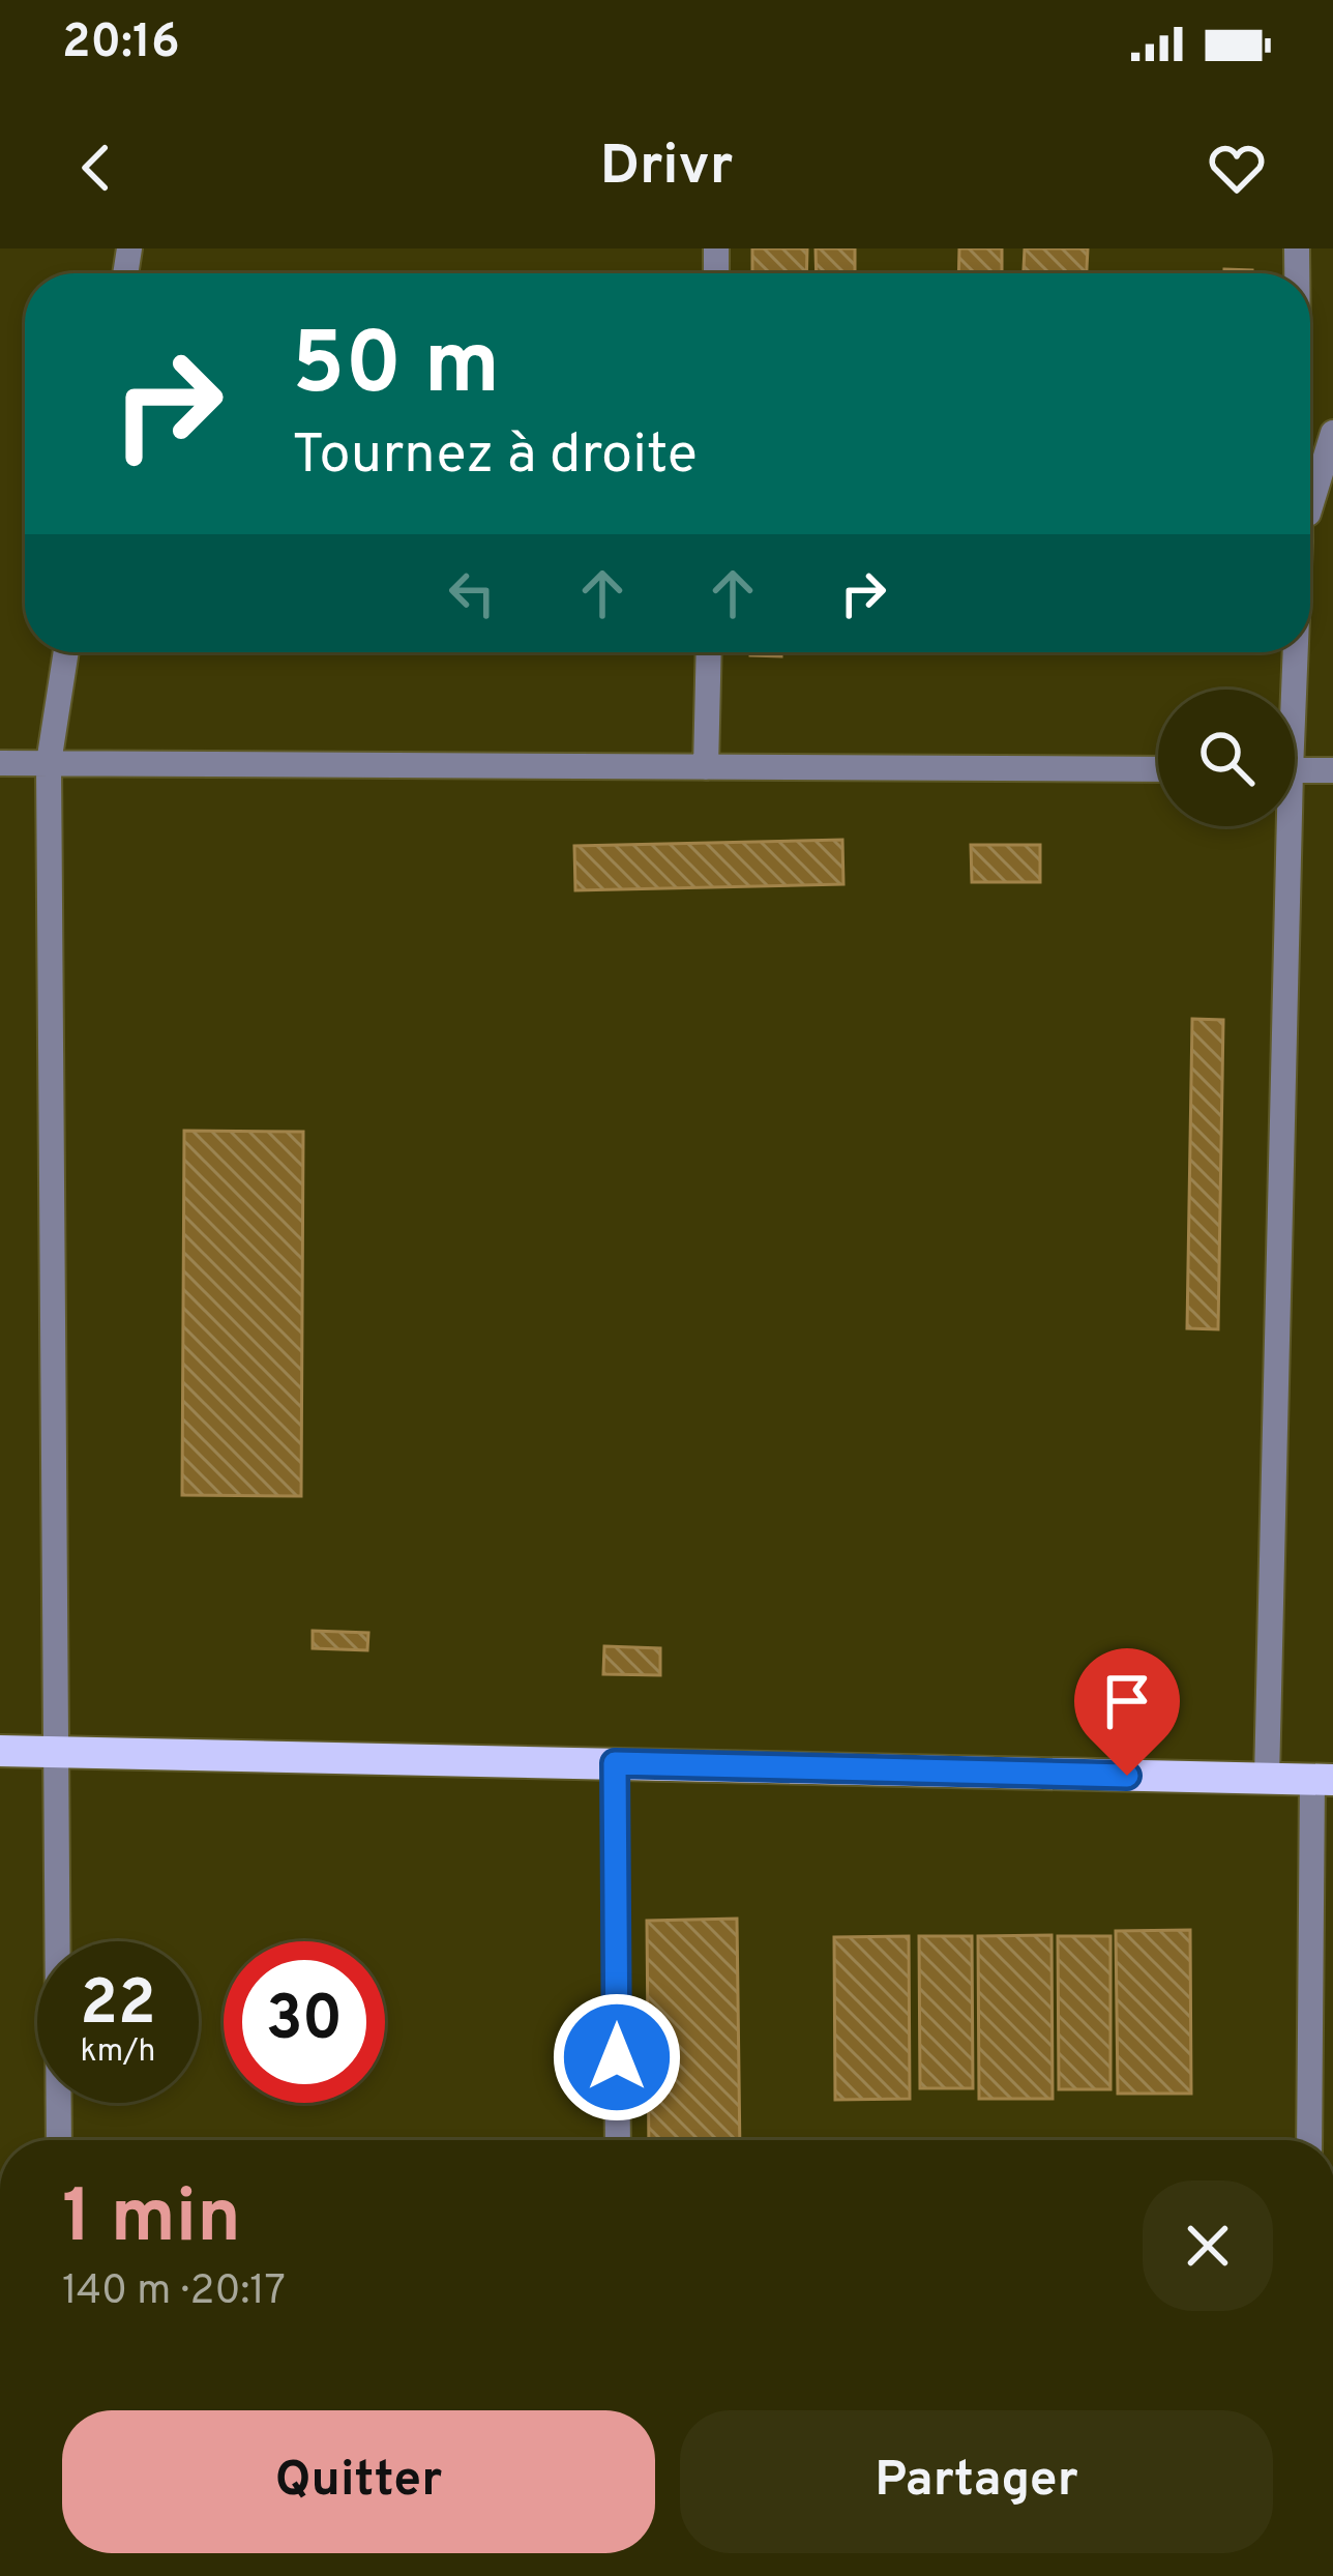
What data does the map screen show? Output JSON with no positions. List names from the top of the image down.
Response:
{
  "page": {
    "status": "20:16",
    "header": "Drivr",
    "turn": ["50 m", "Tournez à droite"],
    "speed": "22 km/h",
    "limit": "30",
    "heading": ["1 min", "140 m · 20:17"],
    "buttons": ["Quitter", "Partager"]
  }
}
